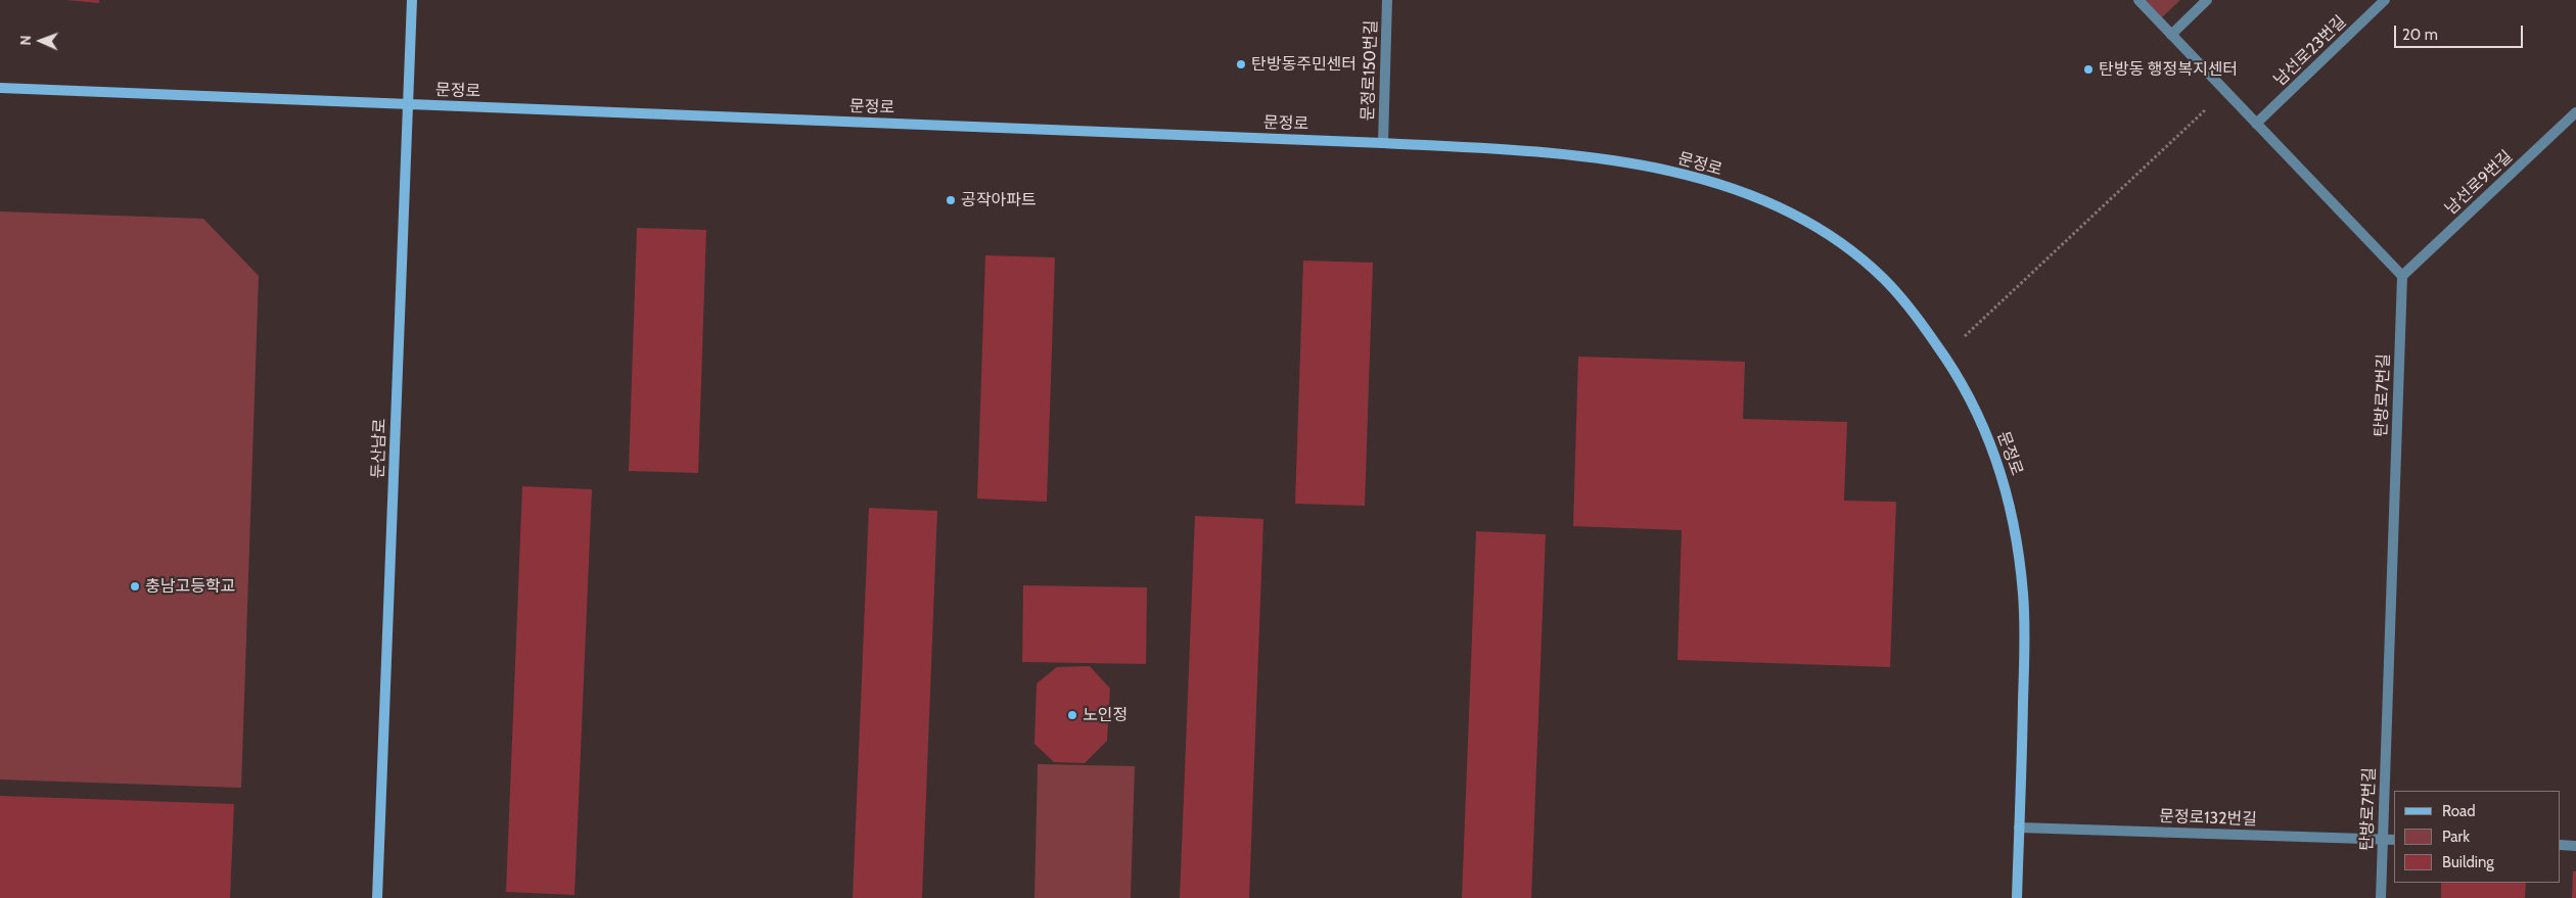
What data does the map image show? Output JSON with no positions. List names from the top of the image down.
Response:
{
  "streets": {
    "main road": ["문정로", "둔산남로"],
    "street": [
      "남선로23번길",
      "문정로150번길",
      "남선로9번길",
      "탄방로7번길",
      "문정로132번길"
    ]
  },
  "crossings": [
    ["문정로150번길", "문정로"],
    ["문정로", "둔산남로"],
    ["문정로", "문정로132번길"],
    ["남선로9번길", "탄방로7번길"],
    ["탄방로7번길", "문정로132번길"]
  ],
  "places": [
    "탄방동주민센터",
    "탄방동 행정복지센터",
    "공작아파트",
    "충남고등학교",
    "노인정"
  ],
  "legend": ["Road", "Park", "Building"],
  "scale_bar": "20 m",
  "north": "left"
}
